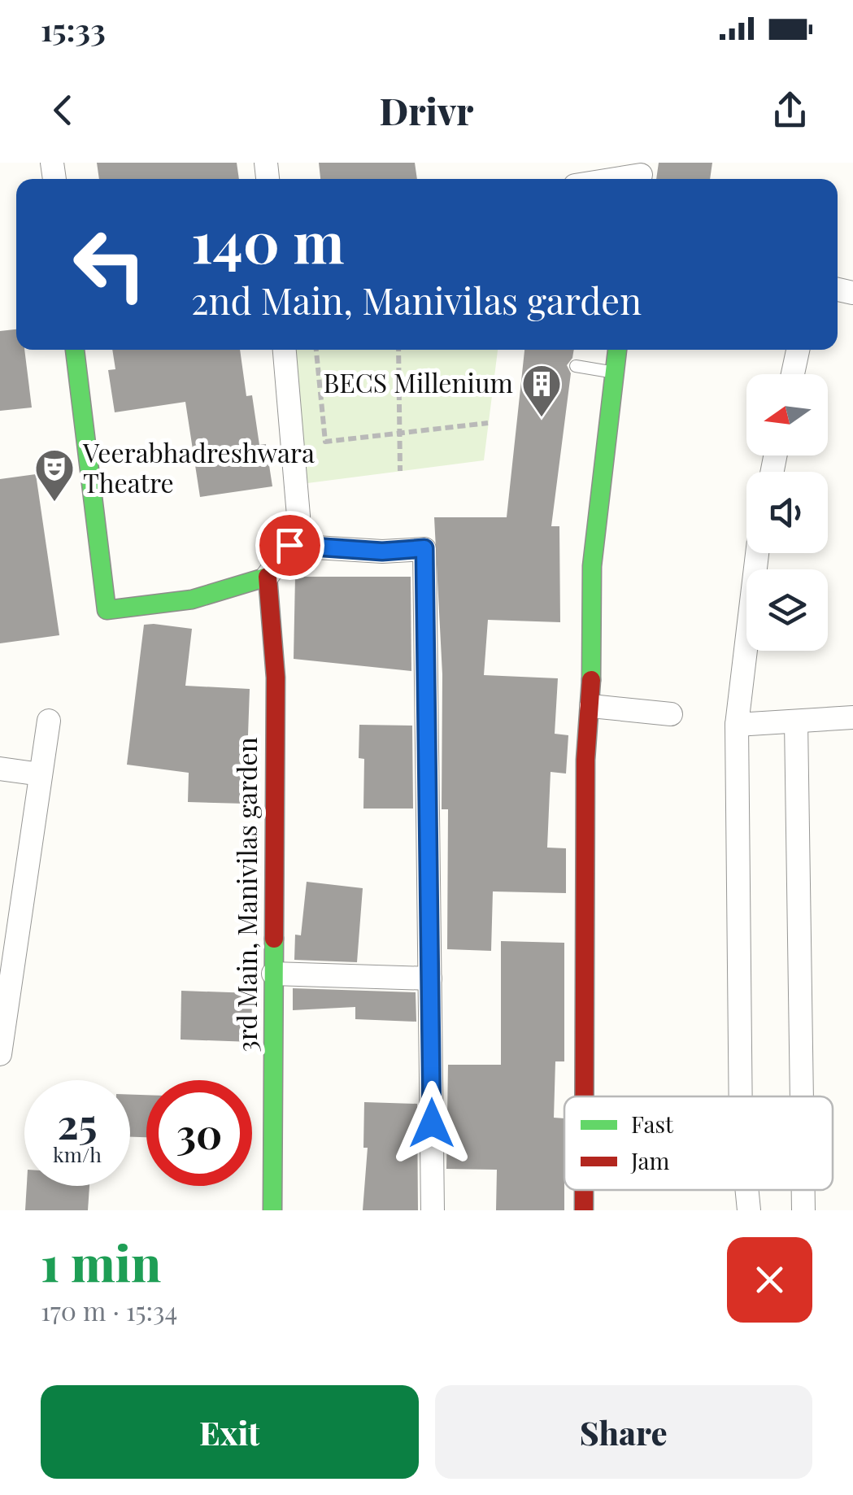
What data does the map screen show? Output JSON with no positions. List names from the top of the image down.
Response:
{
  "streets": {
    "street": ["3rd Main, Manivilas garden"]
  },
  "places": {
    "building": ["BECS Millenium"],
    "theatre": ["Veerabhadreshwara Theatre"]
  },
  "legend": ["Fast", "Jam"],
  "north": "left",
  "page": {
    "status": "15:33",
    "header": "Drivr",
    "turn": ["140 m", "2nd Main, Manivilas garden"],
    "speed": "25 km/h",
    "limit": "30",
    "heading": ["1 min", "170 m · 15:34"],
    "buttons": ["Exit", "Share"]
  }
}
